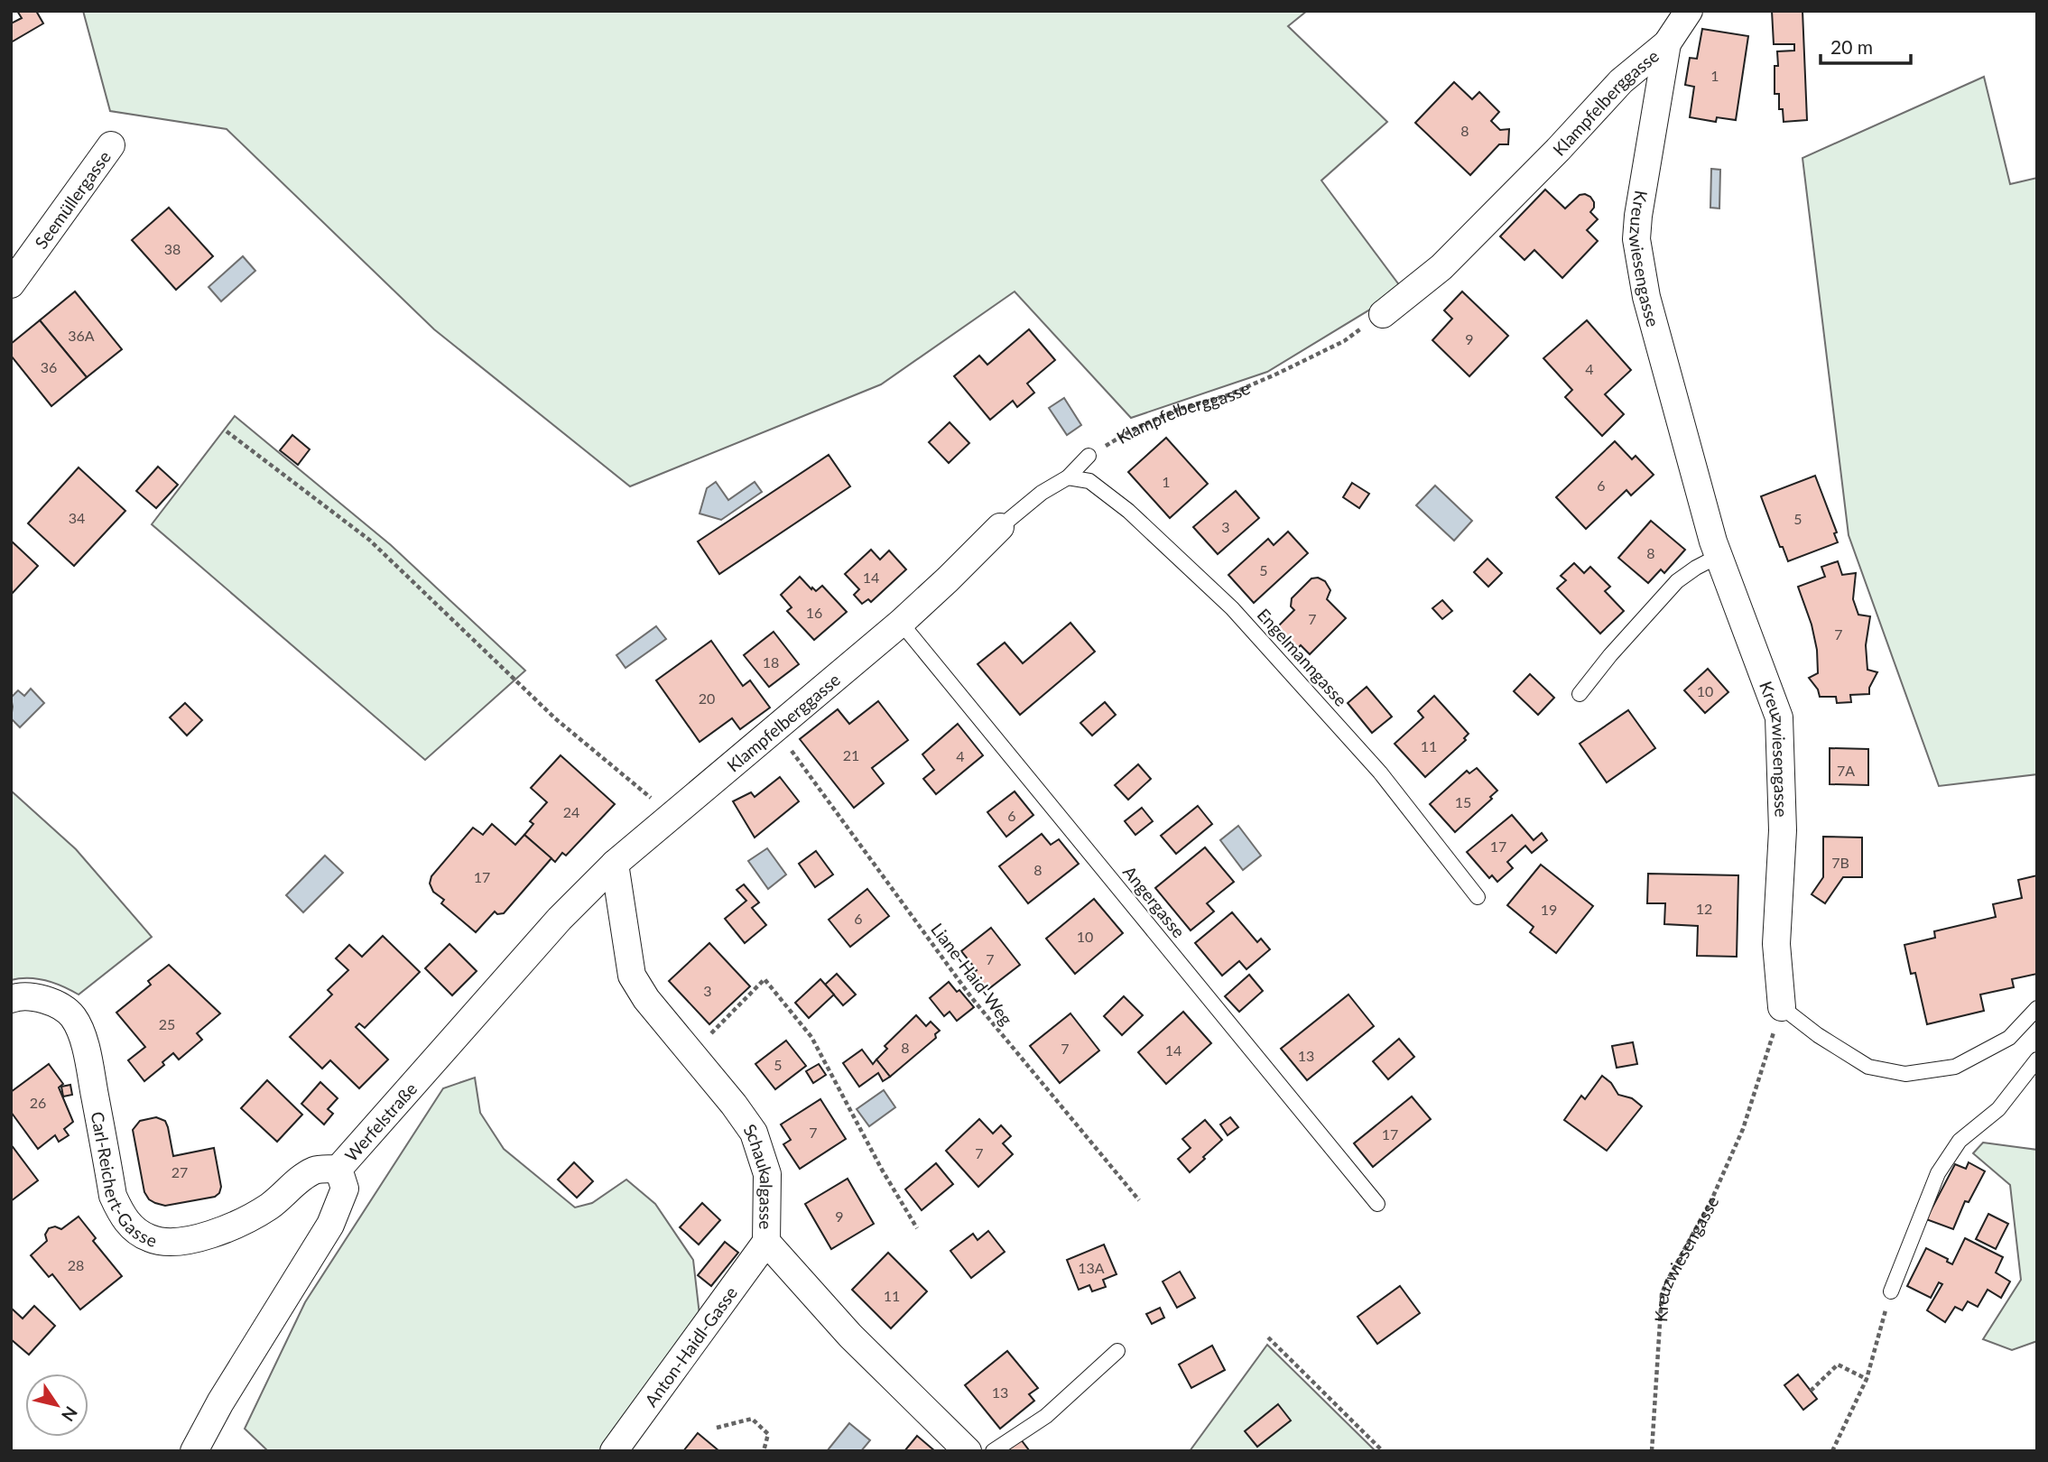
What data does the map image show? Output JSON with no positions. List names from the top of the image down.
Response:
{
  "streets": {
    "street": [
      "Klampfelberggasse",
      "Seemüllergasse",
      "Kreuzwiesengasse",
      "Werfelstraße",
      "Carl-Reichert-Gasse",
      "Schaukalgasse",
      "Anton-Haidl-Gasse"
    ],
    "lane": ["Engelmanngasse", "Angergasse"],
    "path": ["Liane-Haid-Weg"]
  },
  "crossings": [
    ["Klampfelberggasse", "Kreuzwiesengasse"],
    ["Klampfelberggasse", "Engelmanngasse"],
    ["Klampfelberggasse", "Angergasse"],
    ["Klampfelberggasse", "Werfelstraße"],
    ["Klampfelberggasse", "Schaukalgasse"],
    ["Werfelstraße", "Carl-Reichert-Gasse"],
    ["Werfelstraße", "Schaukalgasse"],
    ["Schaukalgasse", "Anton-Haidl-Gasse"]
  ],
  "house_numbers": [
    "1",
    "8",
    "38",
    "36A",
    "9",
    "36",
    "4",
    "1",
    "6",
    "34",
    "5",
    "3",
    "8",
    "5",
    "14",
    "16",
    "7",
    "7",
    "18",
    "10",
    "20",
    "11",
    "21",
    "4",
    "7A",
    "15",
    "24",
    "6",
    "17",
    "7B",
    "8",
    "17",
    "12",
    "19",
    "6",
    "10",
    "7",
    "3",
    "25",
    "8",
    "7",
    "14",
    "13",
    "5",
    "26",
    "7",
    "17",
    "7",
    "27",
    "9",
    "28",
    "13A",
    "11",
    "13"
  ],
  "scale_bar": "20 m",
  "north": "bottom right"
}
